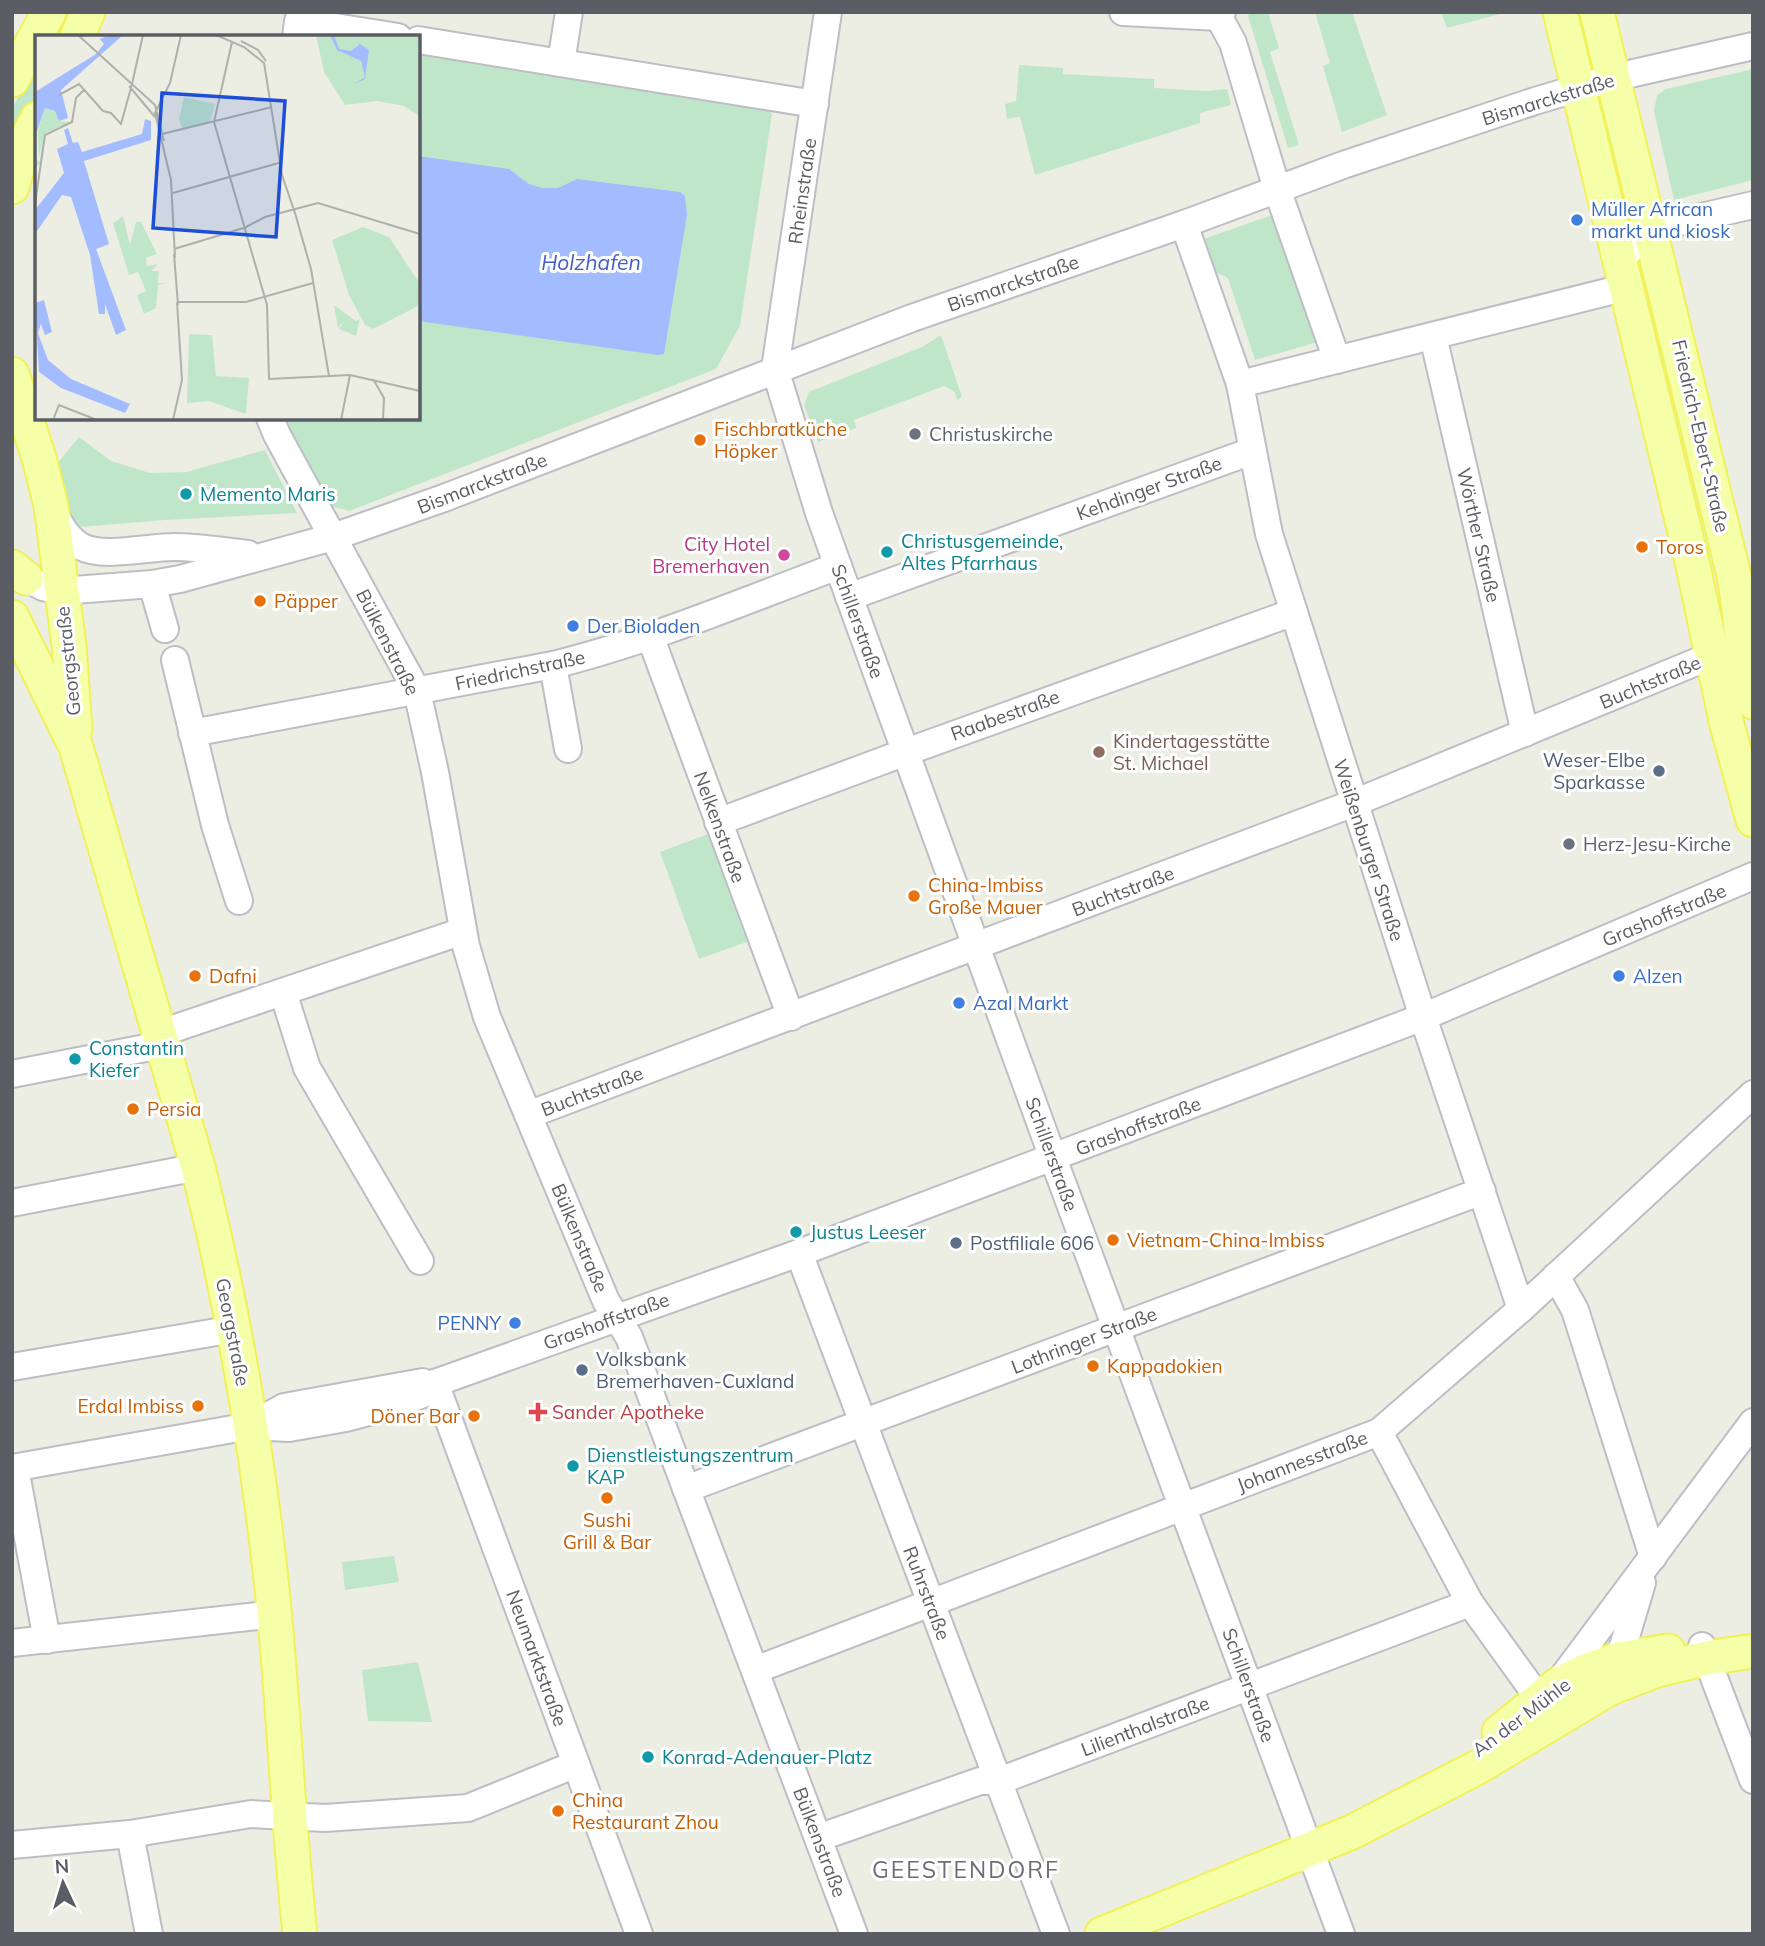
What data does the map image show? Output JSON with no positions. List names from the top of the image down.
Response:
{
  "streets": {
    "main road": ["Friedrich-Ebert-Straße", "Georgstraße", "An der Mühle"],
    "street": [
      "Bismarckstraße",
      "Rheinstraße",
      "Kehdinger Straße",
      "Wörther Straße",
      "Schillerstraße",
      "Bülkenstraße",
      "Friedrichstraße",
      "Buchtstraße",
      "Raabestraße",
      "Nelkenstraße",
      "Weißenburger Straße",
      "Grashoffstraße",
      "Lothringer Straße",
      "Johannesstraße",
      "Ruhrstraße",
      "Neumarktstraße",
      "Lilienthalstraße"
    ]
  },
  "crossings": [
    ["Bismarckstraße", "Rheinstraße"],
    ["Bismarckstraße", "Friedrich-Ebert-Straße"],
    ["Bismarckstraße", "Schillerstraße"],
    ["Bismarckstraße", "Bülkenstraße"],
    ["Bismarckstraße", "Georgstraße"],
    ["Bismarckstraße", "Weißenburger Straße"],
    ["Rheinstraße", "Schillerstraße"],
    ["Friedrich-Ebert-Straße", "Buchtstraße"],
    ["Kehdinger Straße", "Schillerstraße"],
    ["Kehdinger Straße", "Weißenburger Straße"],
    ["Wörther Straße", "Buchtstraße"],
    ["Schillerstraße", "Friedrichstraße"],
    ["Schillerstraße", "Buchtstraße"],
    ["Schillerstraße", "Raabestraße"],
    ["Schillerstraße", "Grashoffstraße"],
    ["Schillerstraße", "Lothringer Straße"],
    ["Schillerstraße", "Johannesstraße"],
    ["Schillerstraße", "An der Mühle"],
    ["Schillerstraße", "Lilienthalstraße"],
    ["Bülkenstraße", "Friedrichstraße"],
    ["Bülkenstraße", "Buchtstraße"],
    ["Bülkenstraße", "Grashoffstraße"],
    ["Bülkenstraße", "Lothringer Straße"],
    ["Bülkenstraße", "Johannesstraße"],
    ["Bülkenstraße", "Lilienthalstraße"],
    ["Georgstraße", "Grashoffstraße"],
    ["Friedrichstraße", "Nelkenstraße"],
    ["Buchtstraße", "Nelkenstraße"],
    ["Buchtstraße", "Weißenburger Straße"],
    ["Raabestraße", "Nelkenstraße"],
    ["Raabestraße", "Weißenburger Straße"],
    ["Weißenburger Straße", "Grashoffstraße"],
    ["Weißenburger Straße", "Lothringer Straße"],
    ["Weißenburger Straße", "Johannesstraße"],
    ["Grashoffstraße", "Ruhrstraße"],
    ["Grashoffstraße", "Neumarktstraße"],
    ["Lothringer Straße", "Ruhrstraße"],
    ["Johannesstraße", "Ruhrstraße"],
    ["Ruhrstraße", "Lilienthalstraße"]
  ],
  "districts": ["GEESTENDORF"],
  "water": ["Holzhafen"],
  "places": {
    "other": [
      "Müller African markt und kiosk",
      "Christuskirche",
      "Fischbratküche Höpker",
      "Memento Maris",
      "Toros",
      "Christusgemeinde, Altes Pfarrhaus",
      "City Hotel Bremerhaven",
      "Päpper",
      "Der Bioladen",
      "Kindertagesstätte St. Michael",
      "Weser-Elbe Sparkasse",
      "Herz-Jesu-Kirche",
      "China-Imbiss Große Mauer",
      "Dafni",
      "Alzen",
      "Azal Markt",
      "Constantin Kiefer",
      "Persia",
      "Justus Leeser",
      "Vietnam-China-Imbiss",
      "Postfiliale 606",
      "PENNY",
      "Kappadokien",
      "Volksbank Bremerhaven-Cuxland",
      "Erdal Imbiss",
      "Döner Bar",
      "Dienstleistungszentrum KAP",
      "Sushi Grill & Bar",
      "Konrad-Adenauer-Platz",
      "China Restaurant Zhou"
    ],
    "health": ["Sander Apotheke"]
  },
  "north": "top"
}
